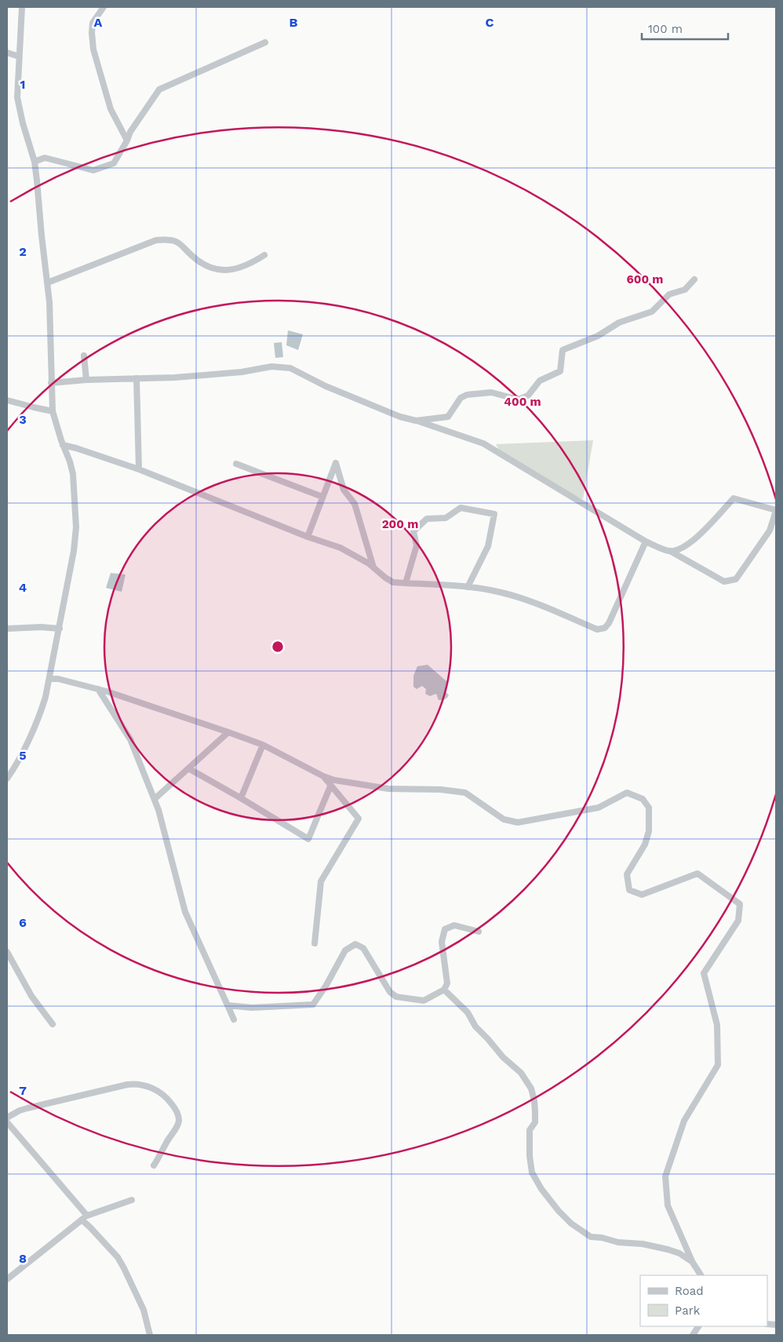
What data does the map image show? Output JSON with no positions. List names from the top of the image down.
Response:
{
  "legend": ["Road", "Park"],
  "scale_bar": "100 m",
  "grid": {
    "columns": ["A", "B", "C"],
    "rows": [
      "1",
      "2",
      "3",
      "4",
      "5",
      "6",
      "7",
      "8"
    ]
  },
  "rings": ["600 m", "400 m", "200 m"]
}
